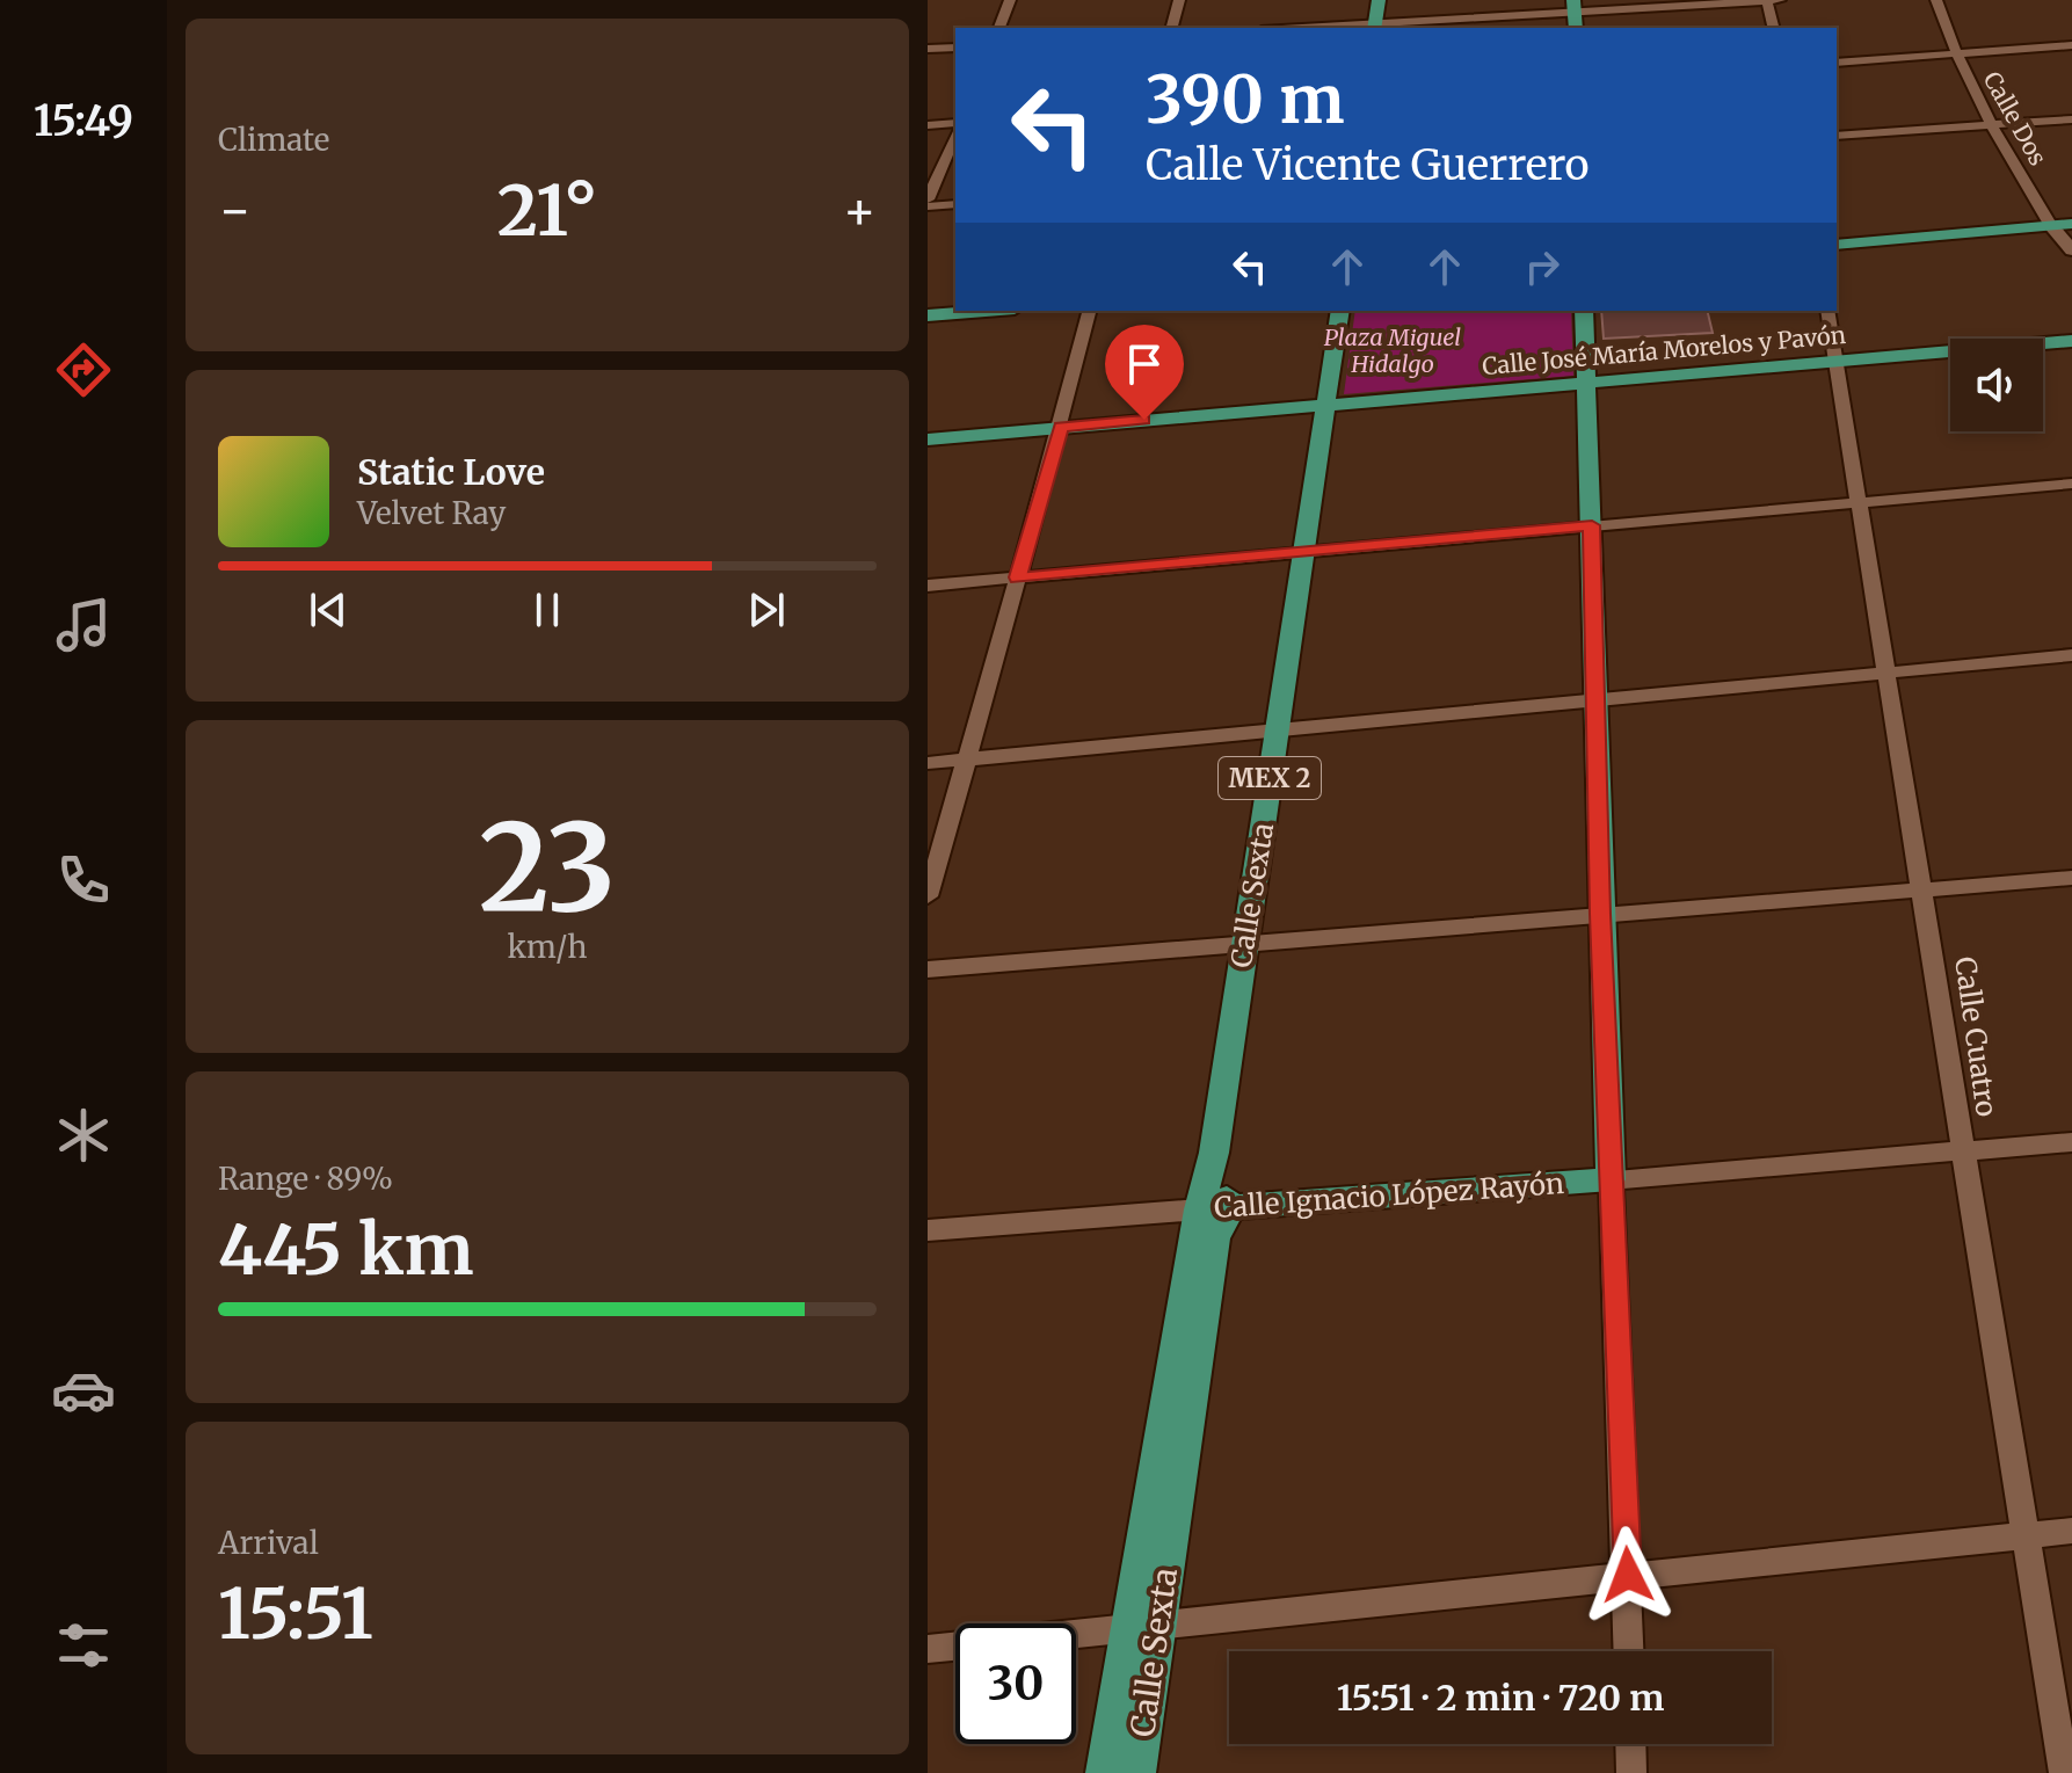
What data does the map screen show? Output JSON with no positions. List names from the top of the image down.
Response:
{
  "streets": {
    "main road": [
      "Calle José María Morelos y Pavón",
      "MEX 2",
      "Calle Sexta",
      "Calle Ignacio López Rayón"
    ],
    "street": ["Calle Dos", "Calle Cuatro"]
  },
  "crossings": [
    ["Calle José María Morelos y Pavón", "Calle Sexta"],
    ["Calle José María Morelos y Pavón", "Calle Cuatro"],
    ["Calle Sexta", "Calle Ignacio López Rayón"],
    ["Calle Cuatro", "Calle Ignacio López Rayón"]
  ],
  "parks": ["Plaza Miguel Hidalgo"],
  "page": {
    "tabs": "15:49",
    "tile": [
      "Climate",
      ["23", "km/h"],
      ["Range · 89%", "445 km"],
      ["Arrival", "15:51"]
    ],
    "turn": ["390 m", "Calle Vicente Guerrero"],
    "heat": ["−", "21°", "+"],
    "song": ["Static Love", "Velvet Ray"],
    "limit": "30",
    "trip": "15:51 · 2 min · 720 m"
  }
}
